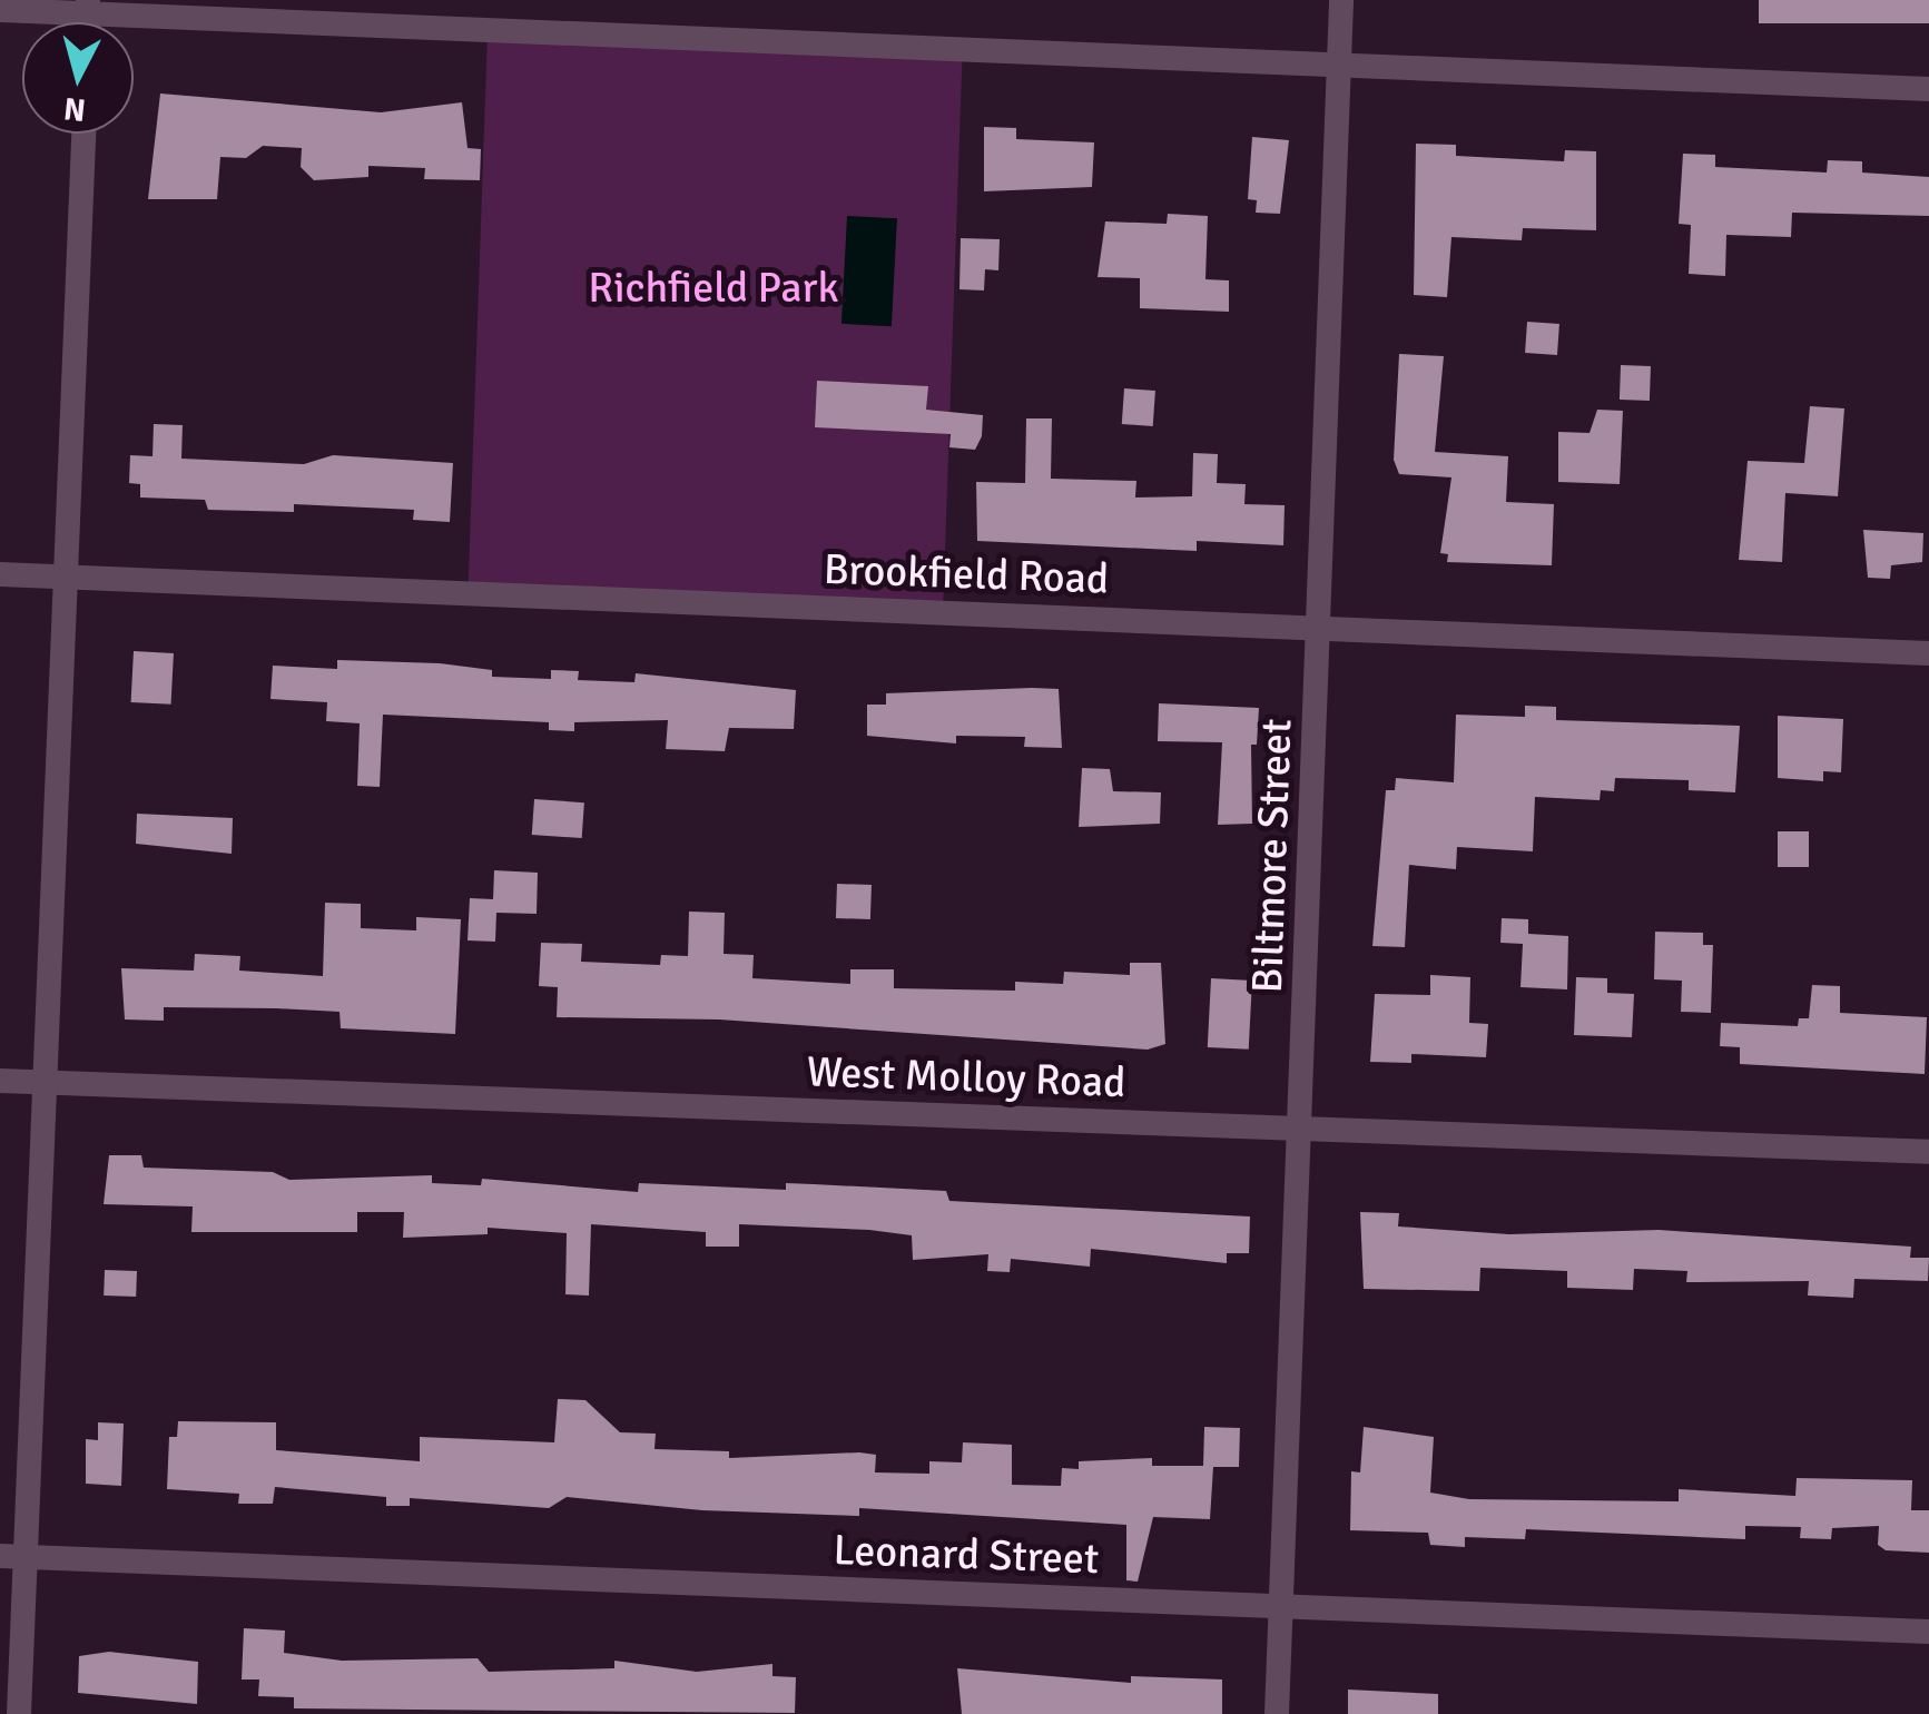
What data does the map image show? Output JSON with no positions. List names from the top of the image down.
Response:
{
  "streets": {
    "street": [
      "Brookfield Road",
      "Biltmore Street",
      "West Molloy Road",
      "Leonard Street"
    ]
  },
  "crossings": [
    ["Brookfield Road", "Biltmore Street"],
    ["Biltmore Street", "West Molloy Road"],
    ["Biltmore Street", "Leonard Street"]
  ],
  "parks": ["Richfield Park"],
  "north": "bottom"
}
